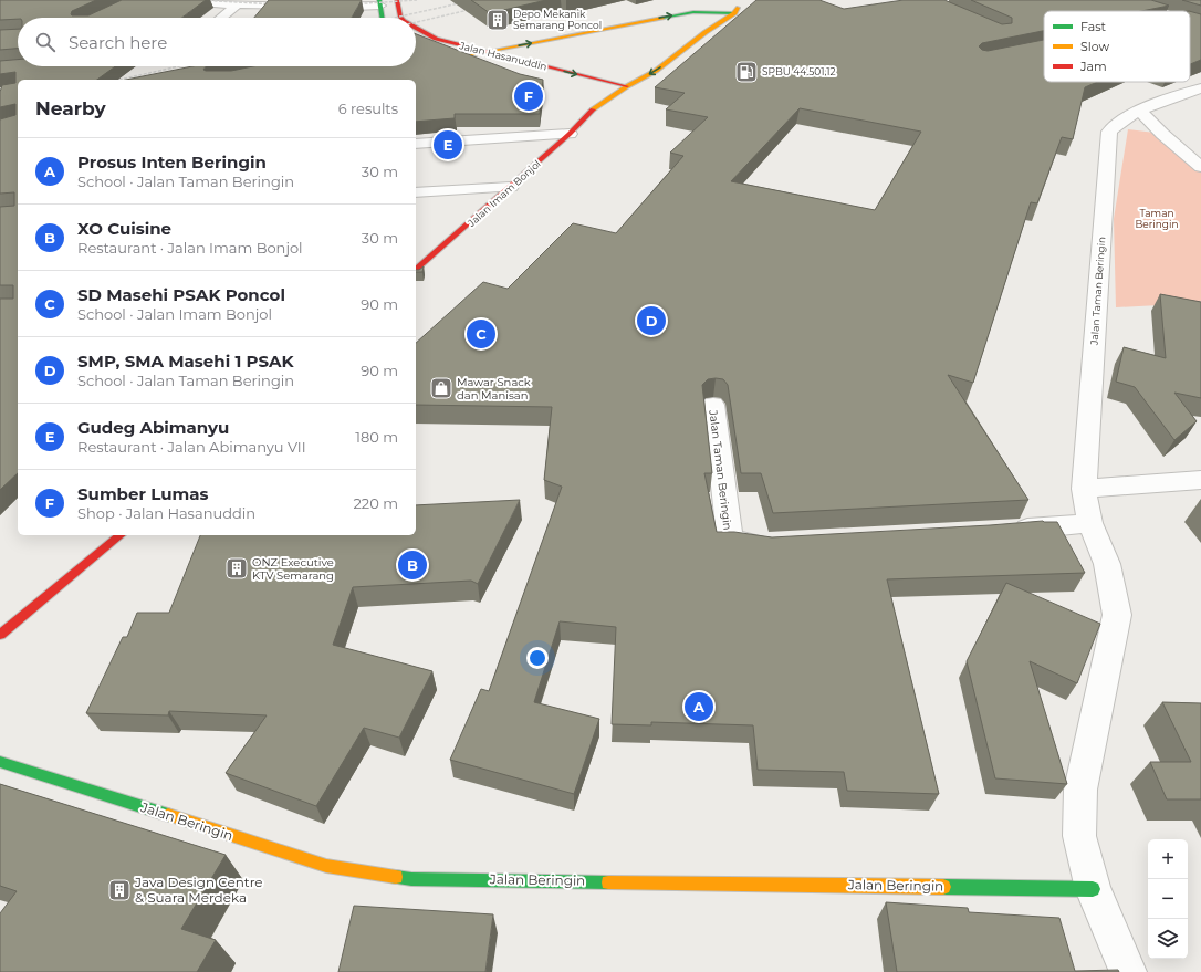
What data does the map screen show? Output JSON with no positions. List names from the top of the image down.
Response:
{
  "streets": {
    "street": [
      "Jalan Hasanuddin",
      "Jalan Imam Bonjol",
      "Jalan Taman Beringin",
      "Jalan Beringin"
    ]
  },
  "crossings": [
    ["Jalan Hasanuddin", "Jalan Imam Bonjol"]
  ],
  "parks": ["Taman Beringin"],
  "places": {
    "building": ["Depo Mekanik Semarang Poncol", "ONZ Executive KTV Semarang", "Java Design Centre & Suara Merdeka"],
    "fuel station": ["SPBU 44.501.12"],
    "shop": ["Mawar Snack dan Manisan"]
  },
  "legend": ["Fast", "Slow", "Jam"],
  "page": {
    "search": "Search here",
    "pins": [
      "F",
      "E",
      "D",
      "C",
      "B",
      "A"
    ],
    "heading": ["Nearby", "6 results"],
    "list": [
      {
        "mark": "A",
        "name": "Prosus Inten Beringin",
        "note": "School · Jalan Taman Beringin",
        "value": "30 m"
      },
      {
        "mark": "B",
        "name": "XO Cuisine",
        "note": "Restaurant · Jalan Imam Bonjol",
        "value": "30 m"
      },
      {
        "mark": "C",
        "name": "SD Masehi PSAK Poncol",
        "note": "School · Jalan Imam Bonjol",
        "value": "90 m"
      },
      {
        "mark": "D",
        "name": "SMP, SMA Masehi 1 PSAK",
        "note": "School · Jalan Taman Beringin",
        "value": "90 m"
      },
      {
        "mark": "E",
        "name": "Gudeg Abimanyu",
        "note": "Restaurant · Jalan Abimanyu VII",
        "value": "180 m"
      },
      {
        "mark": "F",
        "name": "Sumber Lumas",
        "note": "Shop · Jalan Hasanuddin",
        "value": "220 m"
      }
    ],
    "map_buttons": ["+", "−"]
  }
}
